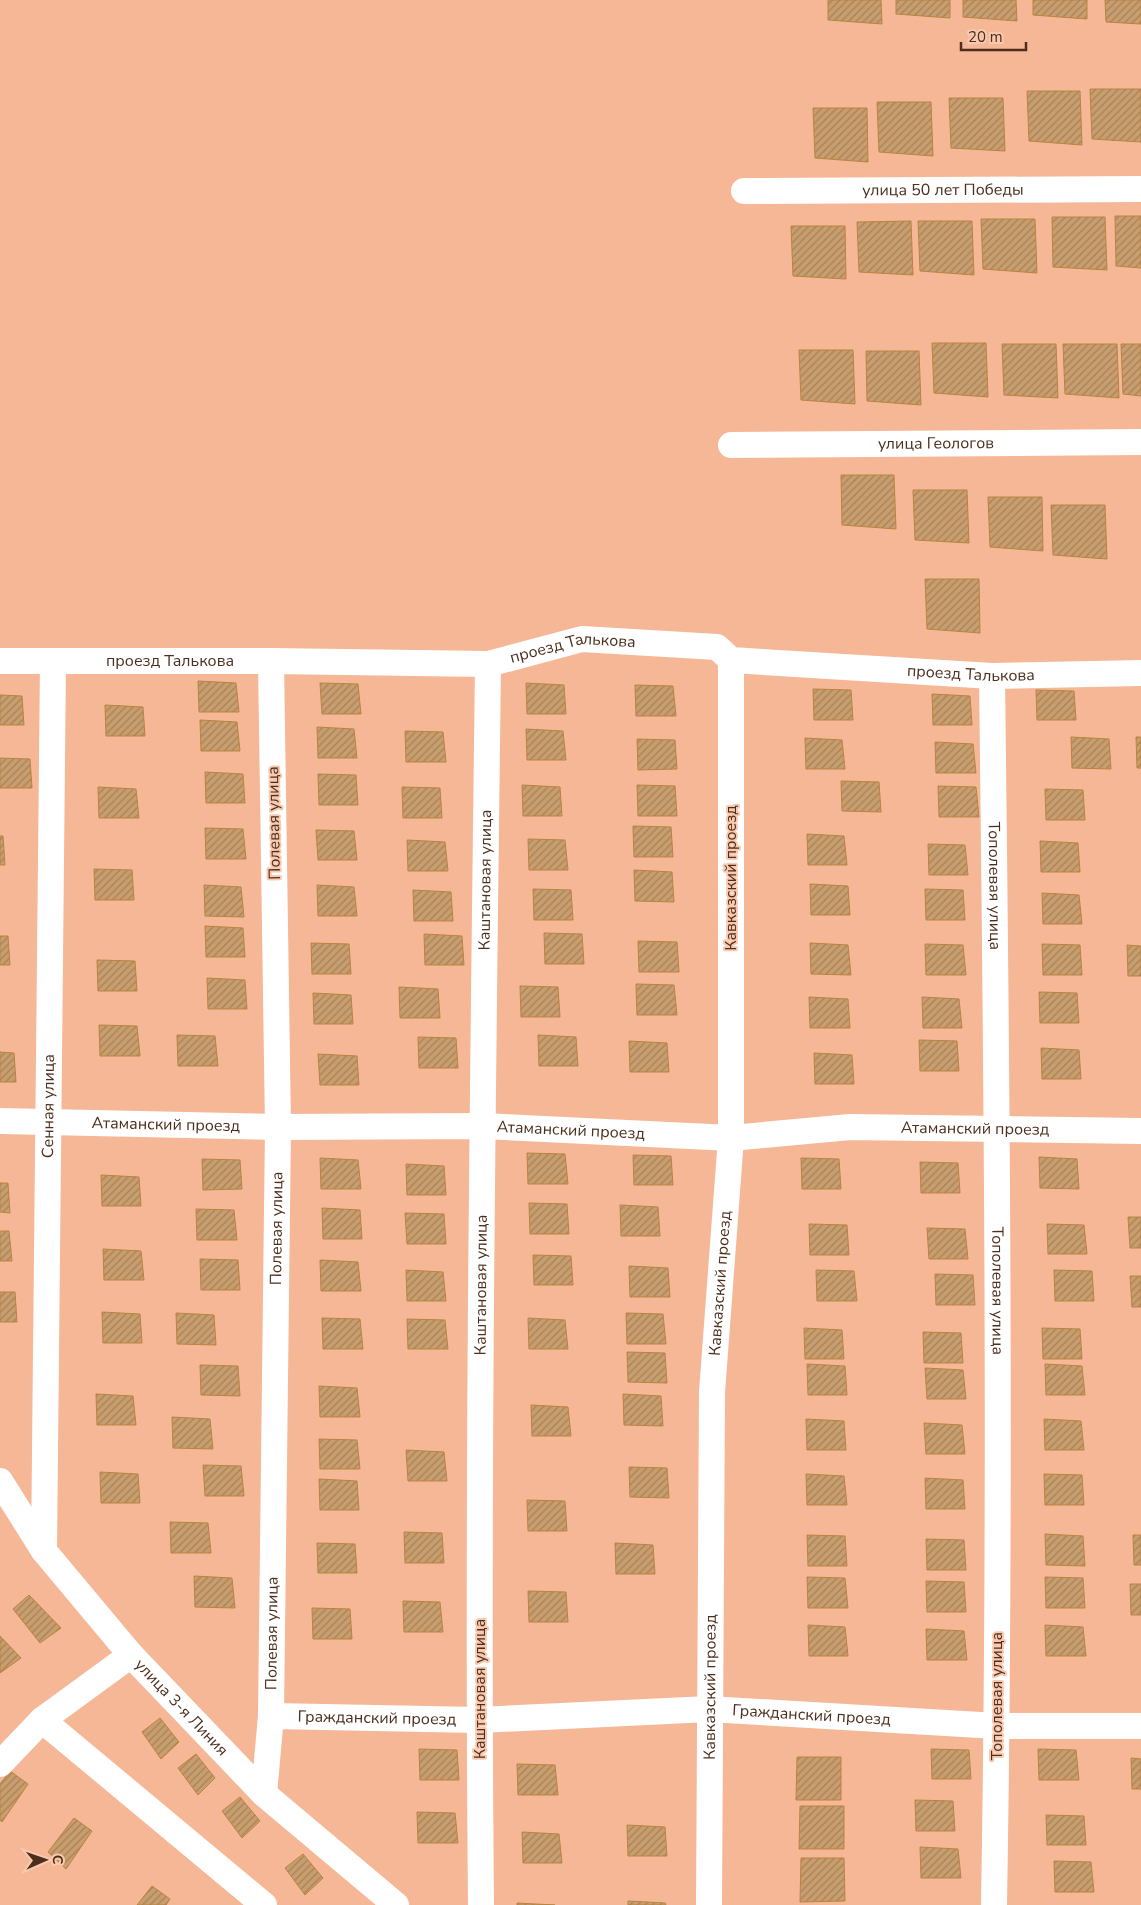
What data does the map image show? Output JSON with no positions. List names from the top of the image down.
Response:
{
  "streets": {
    "street": [
      "улица 50 лет Победы",
      "улица Геологов",
      "проезд Талькова",
      "Полевая улица",
      "Кавказский проезд",
      "Каштановая улица",
      "Тополевая улица",
      "Сенная улица",
      "Атаманский проезд",
      "улица 3-я Линия",
      "Гражданский проезд"
    ]
  },
  "crossings": [
    ["проезд Талькова", "Полевая улица"],
    ["проезд Талькова", "Кавказский проезд"],
    ["проезд Талькова", "Каштановая улица"],
    ["проезд Талькова", "Тополевая улица"],
    ["проезд Талькова", "Сенная улица"],
    ["Полевая улица", "Атаманский проезд"],
    ["Полевая улица", "улица 3-я Линия"],
    ["Полевая улица", "Гражданский проезд"],
    ["Кавказский проезд", "Атаманский проезд"],
    ["Кавказский проезд", "Гражданский проезд"],
    ["Каштановая улица", "Атаманский проезд"],
    ["Каштановая улица", "Гражданский проезд"],
    ["Тополевая улица", "Атаманский проезд"],
    ["Тополевая улица", "Гражданский проезд"],
    ["Сенная улица", "Атаманский проезд"],
    ["Сенная улица", "улица 3-я Линия"]
  ],
  "scale_bar": "20 m",
  "north": "right"
}
